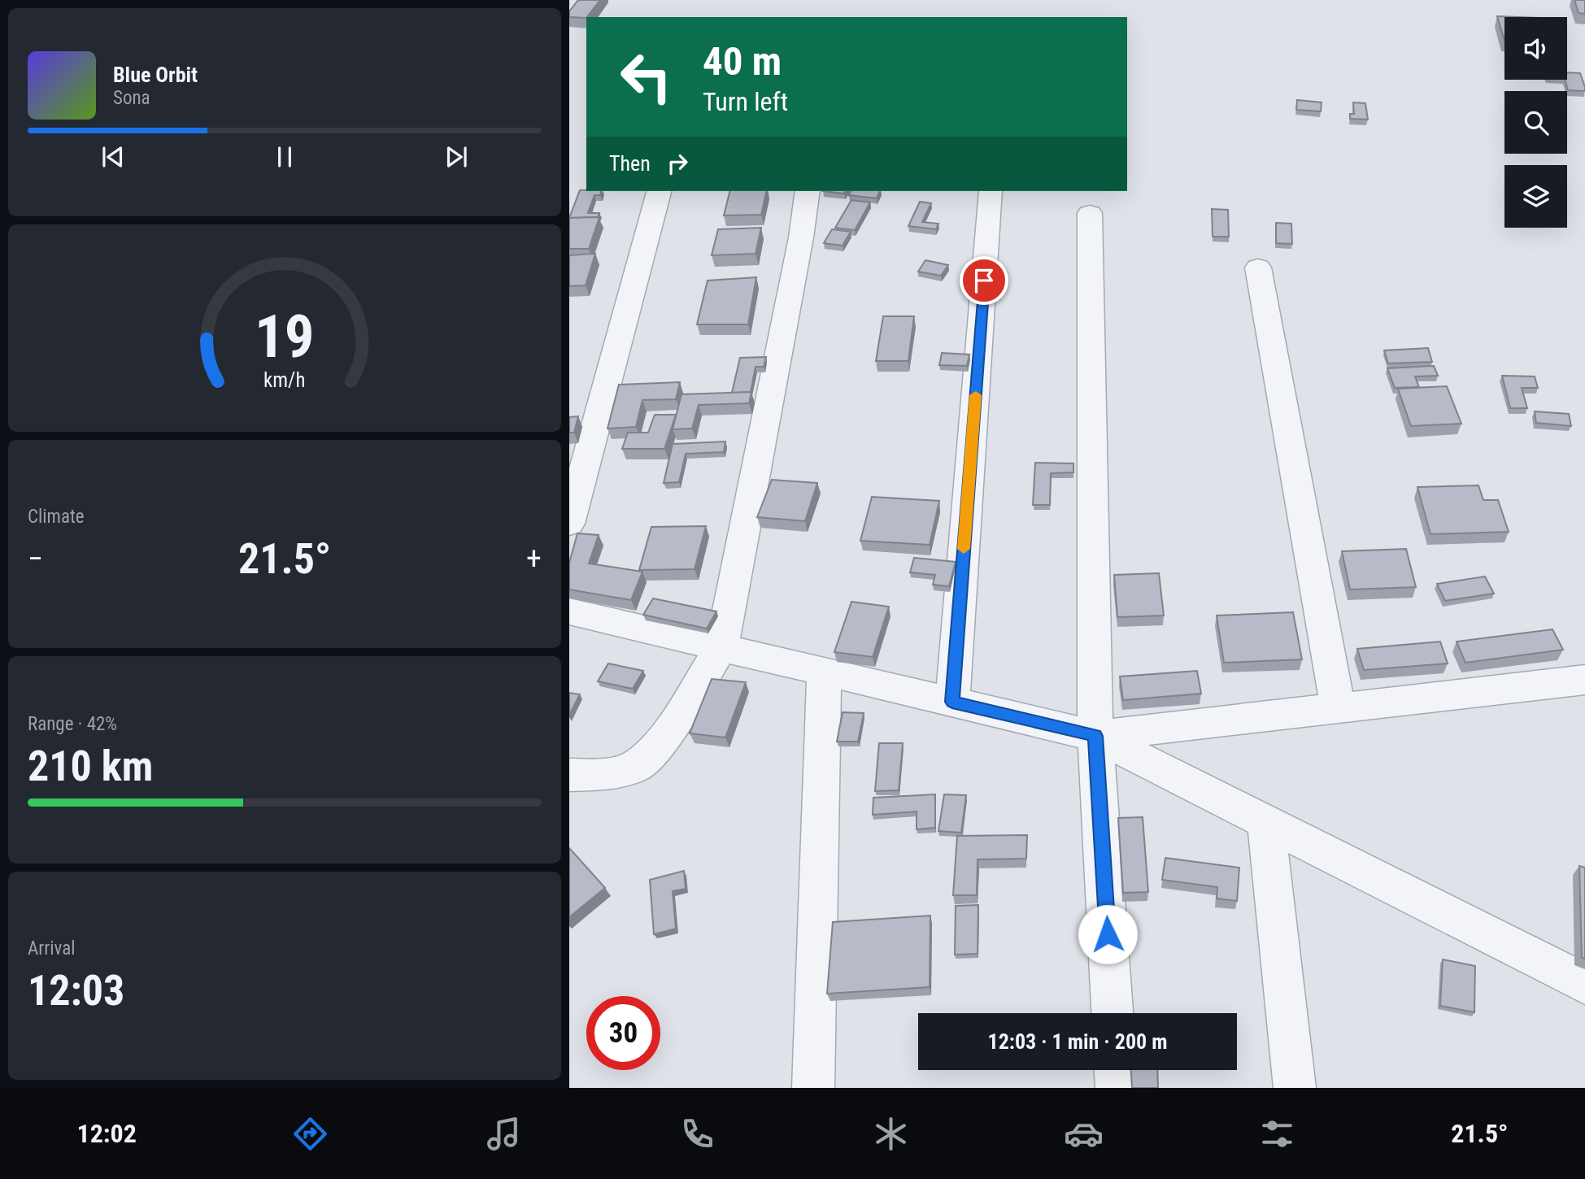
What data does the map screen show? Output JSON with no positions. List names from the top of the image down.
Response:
{
  "page": {
    "turn": ["40 m", "Turn left"],
    "song": ["Blue Orbit", "Sona"],
    "then": "Then",
    "tile": [
      "Climate",
      ["Range · 42%", "210 km"],
      ["Arrival", "12:03"]
    ],
    "heat": ["−", "21.5°", "+"],
    "limit": "30",
    "trip": "12:03 · 1 min · 200 m",
    "tabs": ["12:02", "21.5°"],
    "gauge": ["19", "km/h"]
  }
}
